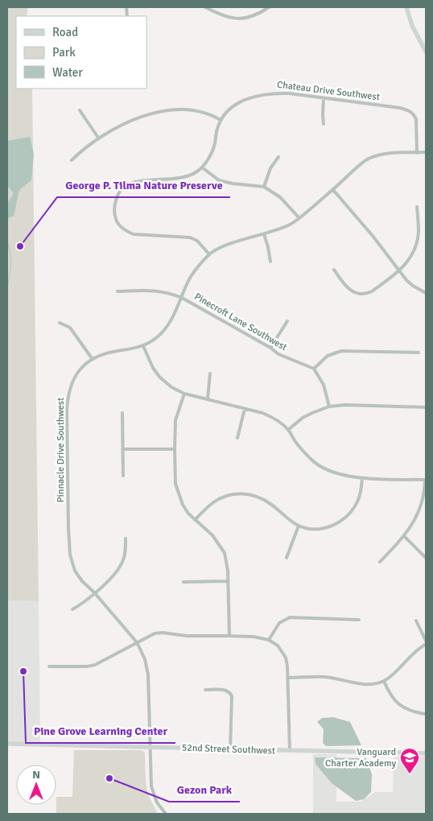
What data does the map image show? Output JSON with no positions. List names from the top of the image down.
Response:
{
  "streets": {
    "street": [
      "Chateau Drive Southwest",
      "Pinecroft Lane Southwest",
      "Pinnacle Drive Southwest",
      "52nd Street Southwest"
    ]
  },
  "crossings": [
    ["Chateau Drive Southwest", "Pinnacle Drive Southwest"],
    ["Pinecroft Lane Southwest", "Pinnacle Drive Southwest"],
    ["Pinnacle Drive Southwest", "52nd Street Southwest"]
  ],
  "places": {
    "other": ["George P. Tilma Nature Preserve", "Pine Grove Learning Center", "Gezon Park"],
    "school or university": ["Vanguard Charter Academy"]
  },
  "legend": ["Road", "Park", "Water"],
  "north": "top"
}
